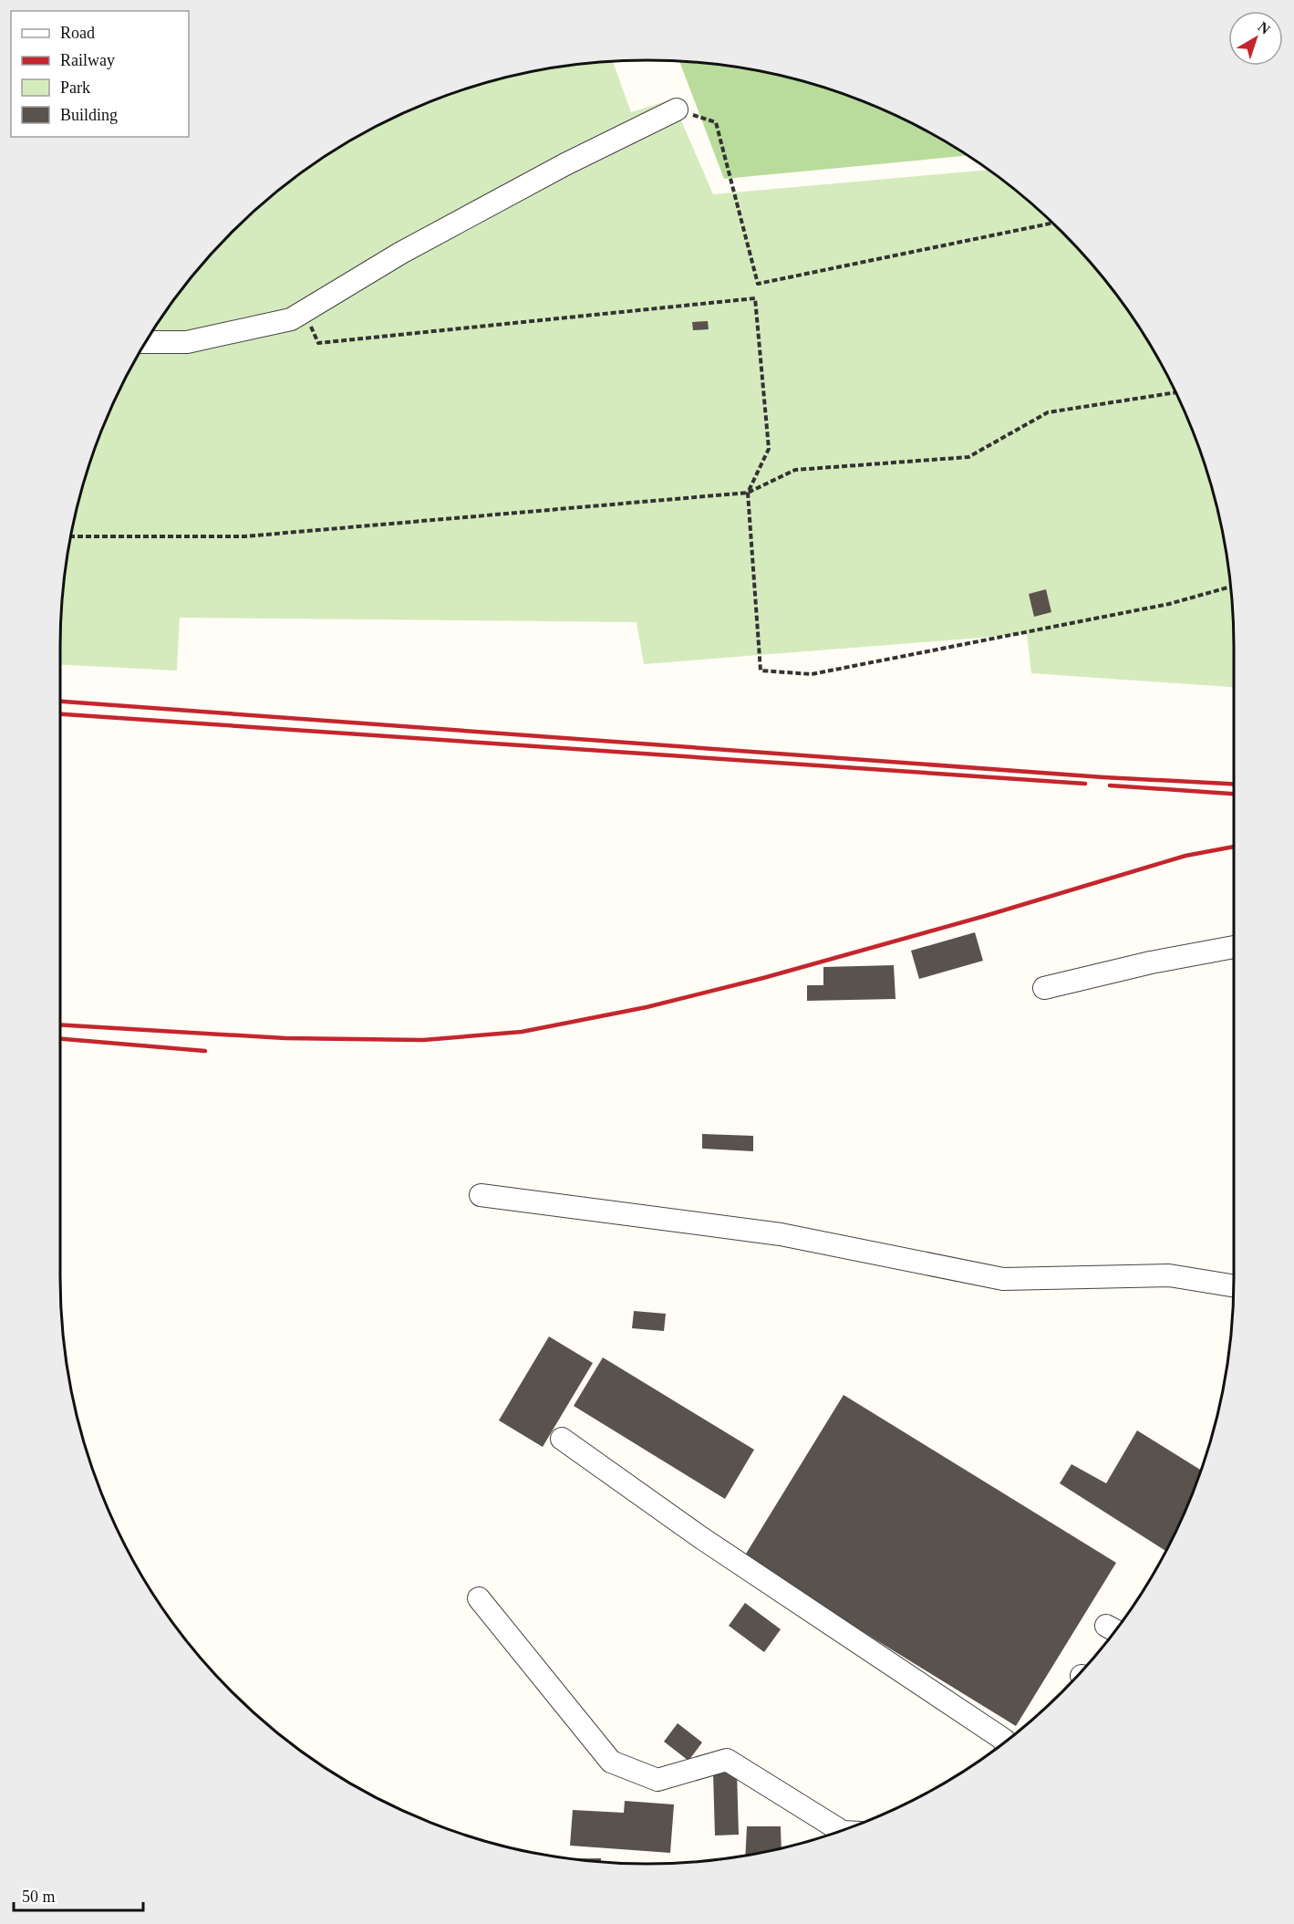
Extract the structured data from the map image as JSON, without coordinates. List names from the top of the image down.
{
  "legend": [
    "Road",
    "Railway",
    "Park",
    "Building"
  ],
  "scale_bar": "50 m",
  "north": "top right"
}
